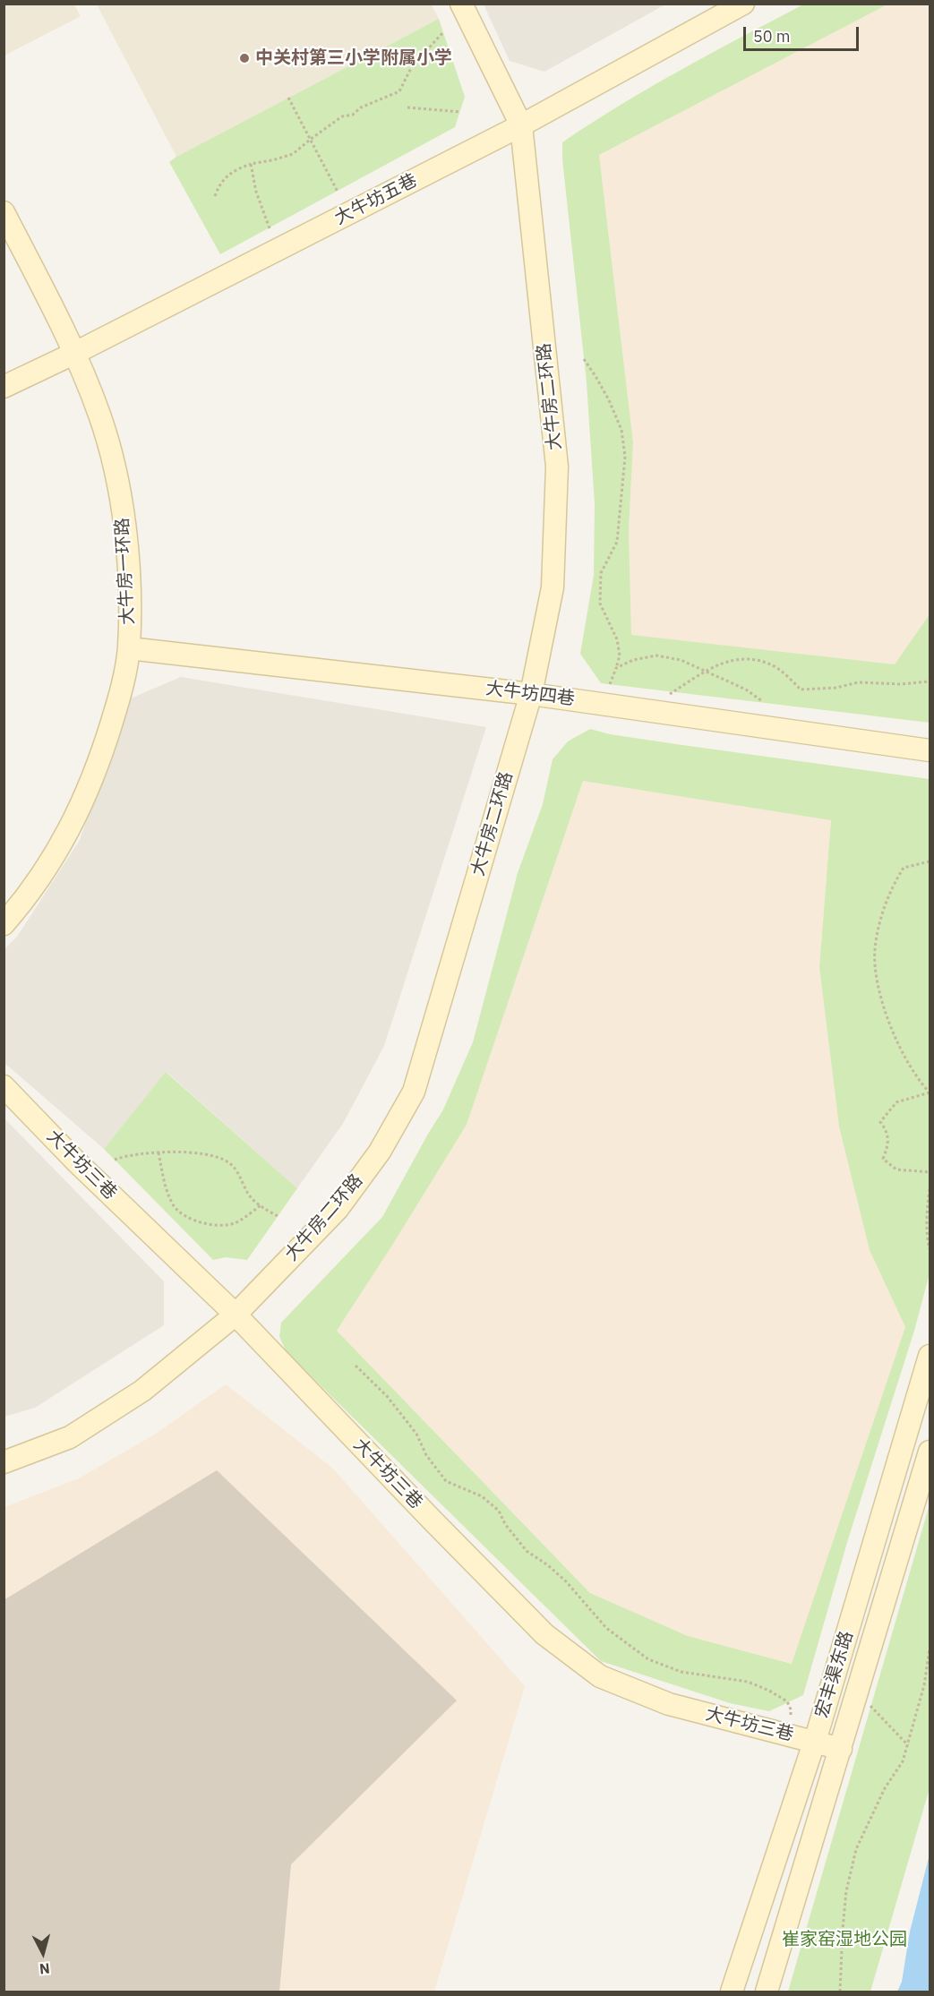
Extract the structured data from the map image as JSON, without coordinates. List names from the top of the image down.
{
  "streets": {
    "street": [
      "大牛坊五巷",
      "大牛房二环路",
      "大牛房一环路",
      "大牛坊四巷",
      "大牛坊三巷",
      "宏丰渠东路"
    ]
  },
  "crossings": [
    ["大牛坊五巷", "大牛房二环路"],
    ["大牛坊五巷", "大牛房一环路"],
    ["大牛房二环路", "大牛坊四巷"],
    ["大牛房二环路", "大牛坊三巷"],
    ["大牛房一环路", "大牛坊四巷"],
    ["大牛坊三巷", "宏丰渠东路"]
  ],
  "parks": ["崔家窑湿地公园"],
  "places": ["中关村第三小学附属小学"],
  "scale_bar": "50 m",
  "north": "bottom"
}
